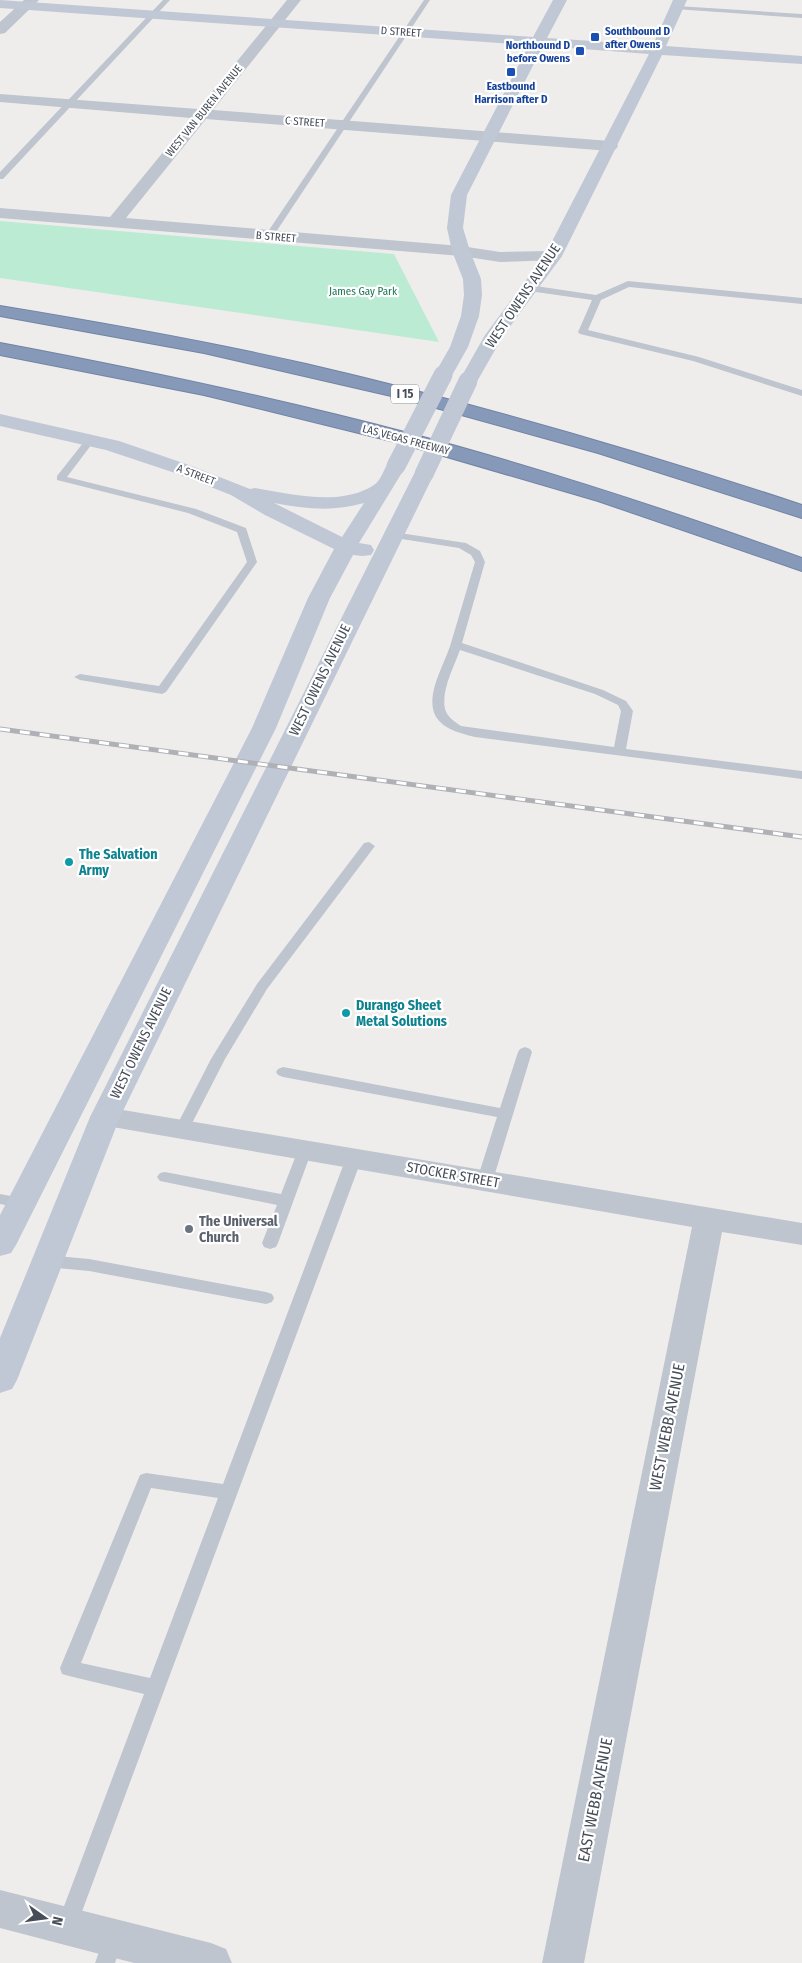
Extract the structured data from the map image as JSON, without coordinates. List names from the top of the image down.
{
  "streets": {
    "highway": ["I 15", "LAS VEGAS FREEWAY"],
    "main road": ["D STREET", "WEST OWENS AVENUE", "A STREET"],
    "street": [
      "WEST VAN BUREN AVENUE",
      "C STREET",
      "B STREET",
      "STOCKER STREET",
      "WEST WEBB AVENUE",
      "EAST WEBB AVENUE"
    ]
  },
  "crossings": [
    ["D STREET", "WEST VAN BUREN AVENUE"],
    ["D STREET", "WEST OWENS AVENUE"],
    ["WEST VAN BUREN AVENUE", "C STREET"],
    ["WEST VAN BUREN AVENUE", "B STREET"],
    ["C STREET", "WEST OWENS AVENUE"],
    ["B STREET", "WEST OWENS AVENUE"],
    ["WEST OWENS AVENUE", "A STREET"],
    ["WEST OWENS AVENUE", "STOCKER STREET"],
    ["STOCKER STREET", "WEST WEBB AVENUE"],
    ["WEST WEBB AVENUE", "EAST WEBB AVENUE"]
  ],
  "parks": ["James Gay Park"],
  "places": {
    "transit": ["Southbound D after Owens", "Northbound D before Owens", "Eastbound Harrison after D"],
    "other": ["The Salvation Army", "Durango Sheet Metal Solutions", "The Universal Church"]
  },
  "north": "right"
}
